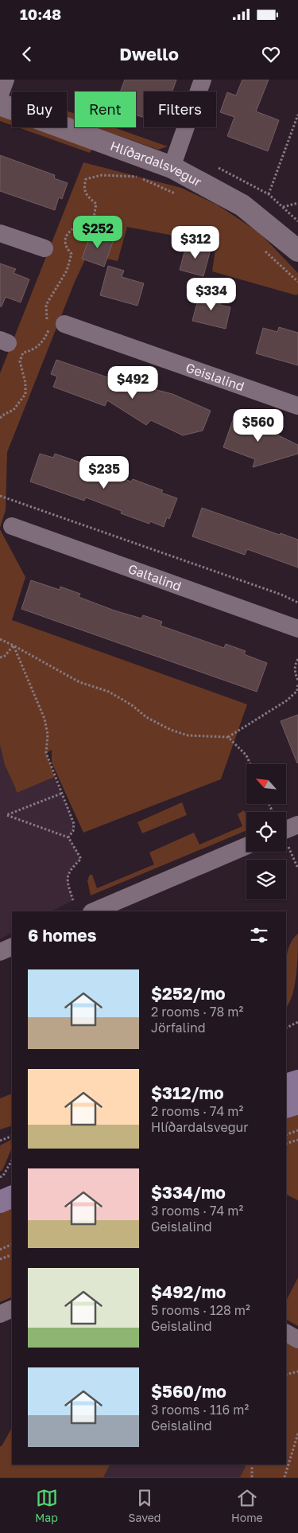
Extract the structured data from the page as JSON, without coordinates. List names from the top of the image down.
{
  "streets": {
    "street": ["Hlíðardalsvegur", "Geislalind", "Galtalind"]
  },
  "north": "top left",
  "page": {
    "status": "10:48",
    "header": "Dwello",
    "chip": ["Buy", "Rent", "Filters"],
    "price": [
      "$252",
      "$312",
      "$334",
      "$492",
      "$560",
      "$235"
    ],
    "heading": "6 homes",
    "list": [
      {
        "name": "$252/mo",
        "note": "2 rooms · 78 m² · Jörfalind"
      },
      {
        "name": "$312/mo",
        "note": "2 rooms · 74 m² · Hlíðardalsvegur"
      },
      {
        "name": "$334/mo",
        "note": "3 rooms · 74 m² · Geislalind"
      },
      {
        "name": "$492/mo",
        "note": "5 rooms · 128 m² · Geislalind"
      },
      {
        "name": "$560/mo",
        "note": "3 rooms · 116 m² · Geislalind"
      }
    ],
    "tabs": ["Map", "Saved", "Home"]
  }
}
